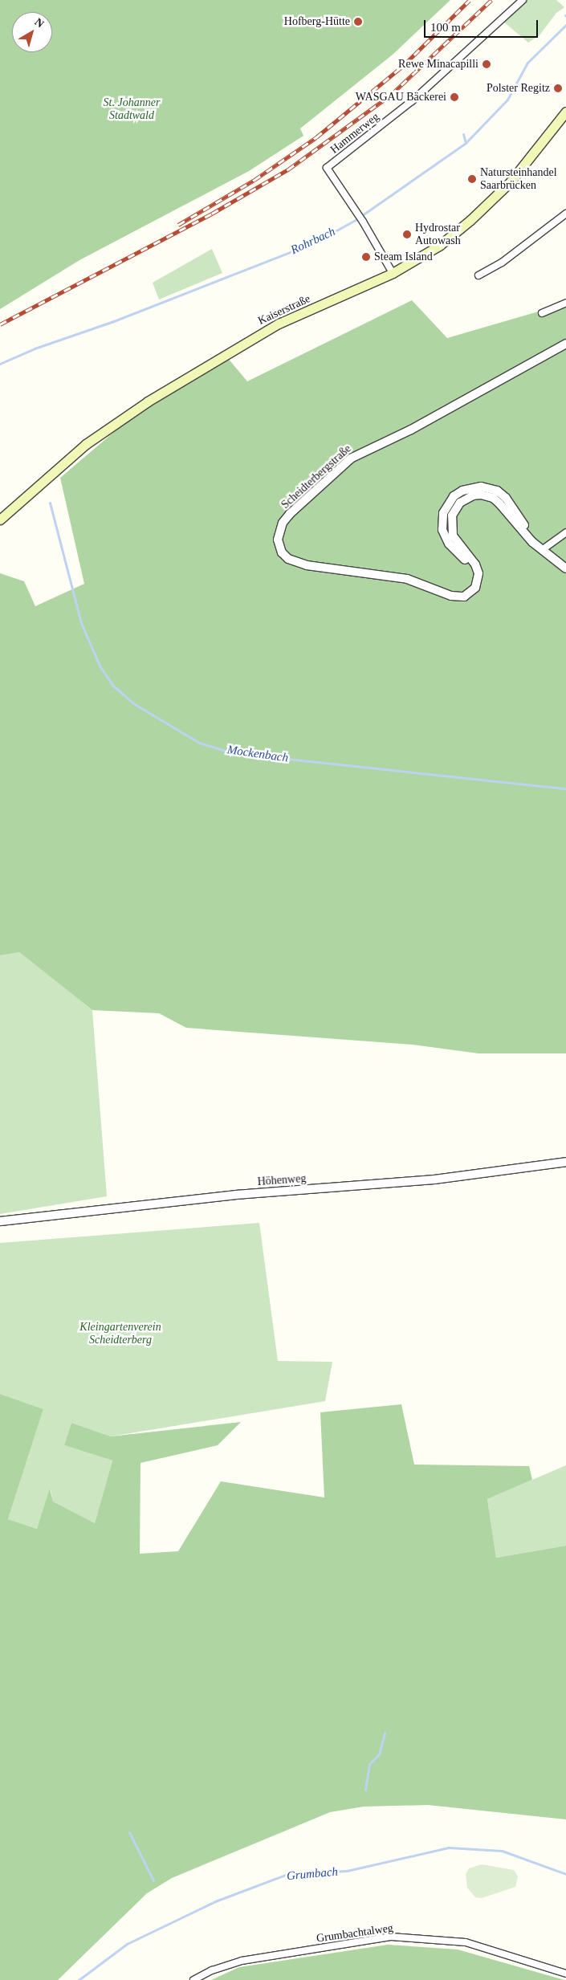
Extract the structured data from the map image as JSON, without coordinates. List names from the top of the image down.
{
  "streets": {
    "main road": ["Kaiserstraße"],
    "street": [
      "Hammerweg",
      "Scheidterbergstraße",
      "Höhenweg",
      "Grumbachtalweg"
    ]
  },
  "crossings": [
    ["Hammerweg", "Kaiserstraße"]
  ],
  "water": ["Rohrbach", "Mockenbach", "Grumbach"],
  "parks": ["St. Johanner Stadtwald", "Kleingartenverein Scheidterberg"],
  "places": [
    "Hofberg-Hütte",
    "Rewe Minacapilli",
    "Polster Regitz",
    "WASGAU Bäckerei",
    "Natursteinhandel Saarbrücken",
    "Hydrostar Autowash",
    "Steam Island"
  ],
  "scale_bar": "100 m",
  "north": "top right"
}
